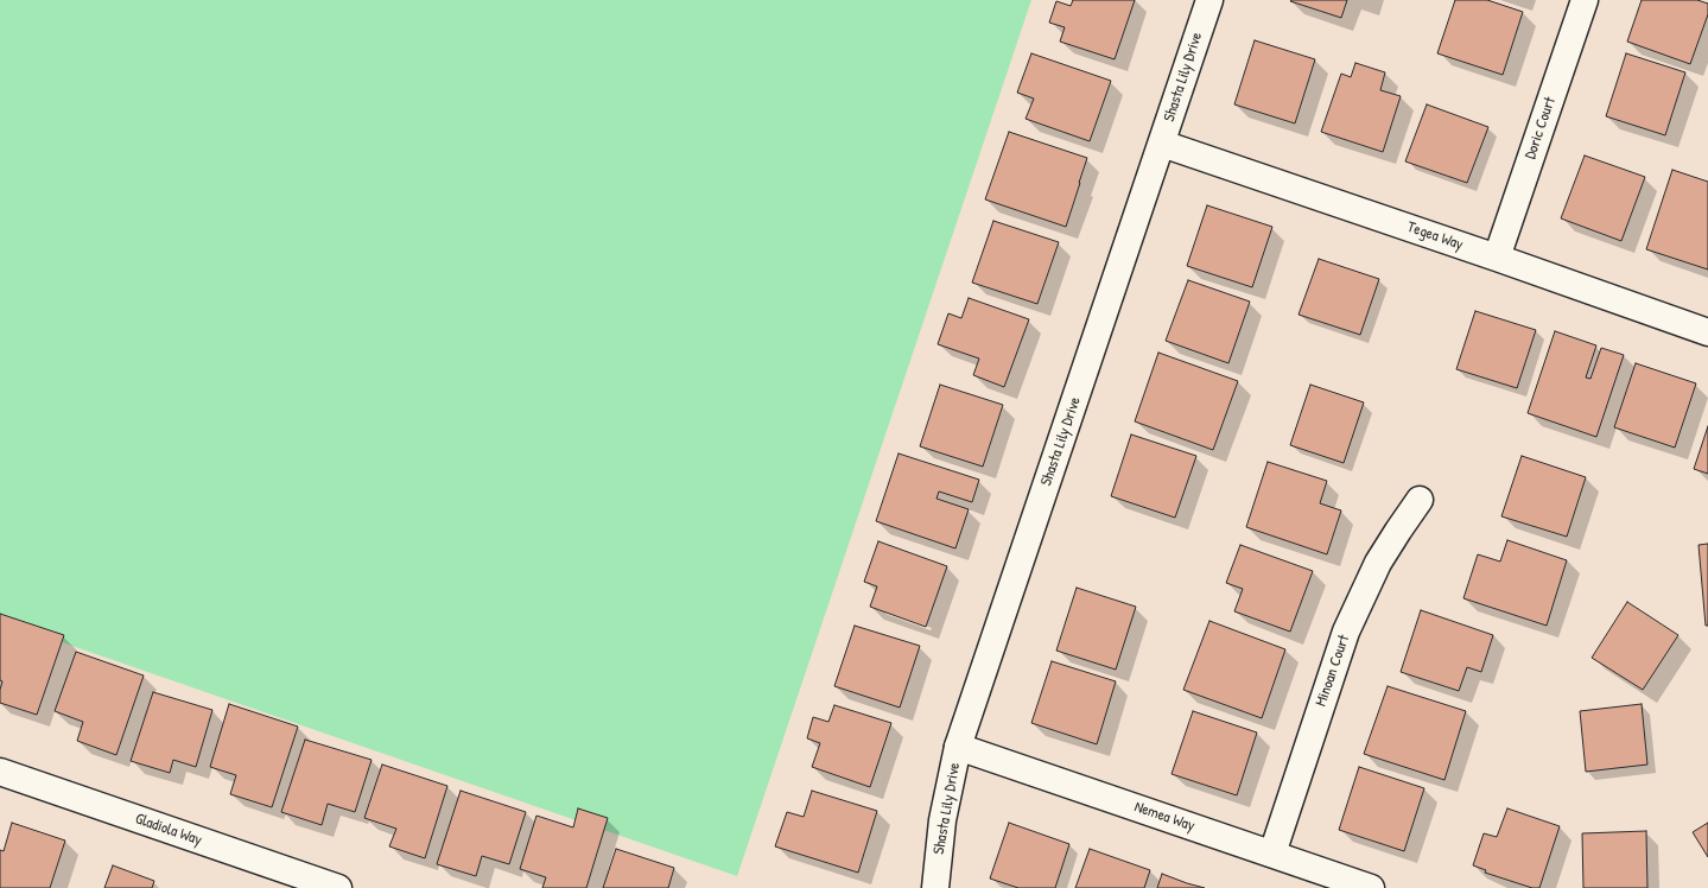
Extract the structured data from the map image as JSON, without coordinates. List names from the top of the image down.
{
  "streets": {
    "street": [
      "Shasta Lily Drive",
      "Doric Court",
      "Tegea Way",
      "Minoan Court",
      "Nemea Way",
      "Gladiola Way"
    ]
  },
  "crossings": [
    ["Shasta Lily Drive", "Tegea Way"],
    ["Shasta Lily Drive", "Nemea Way"],
    ["Doric Court", "Tegea Way"],
    ["Minoan Court", "Nemea Way"]
  ]
}
